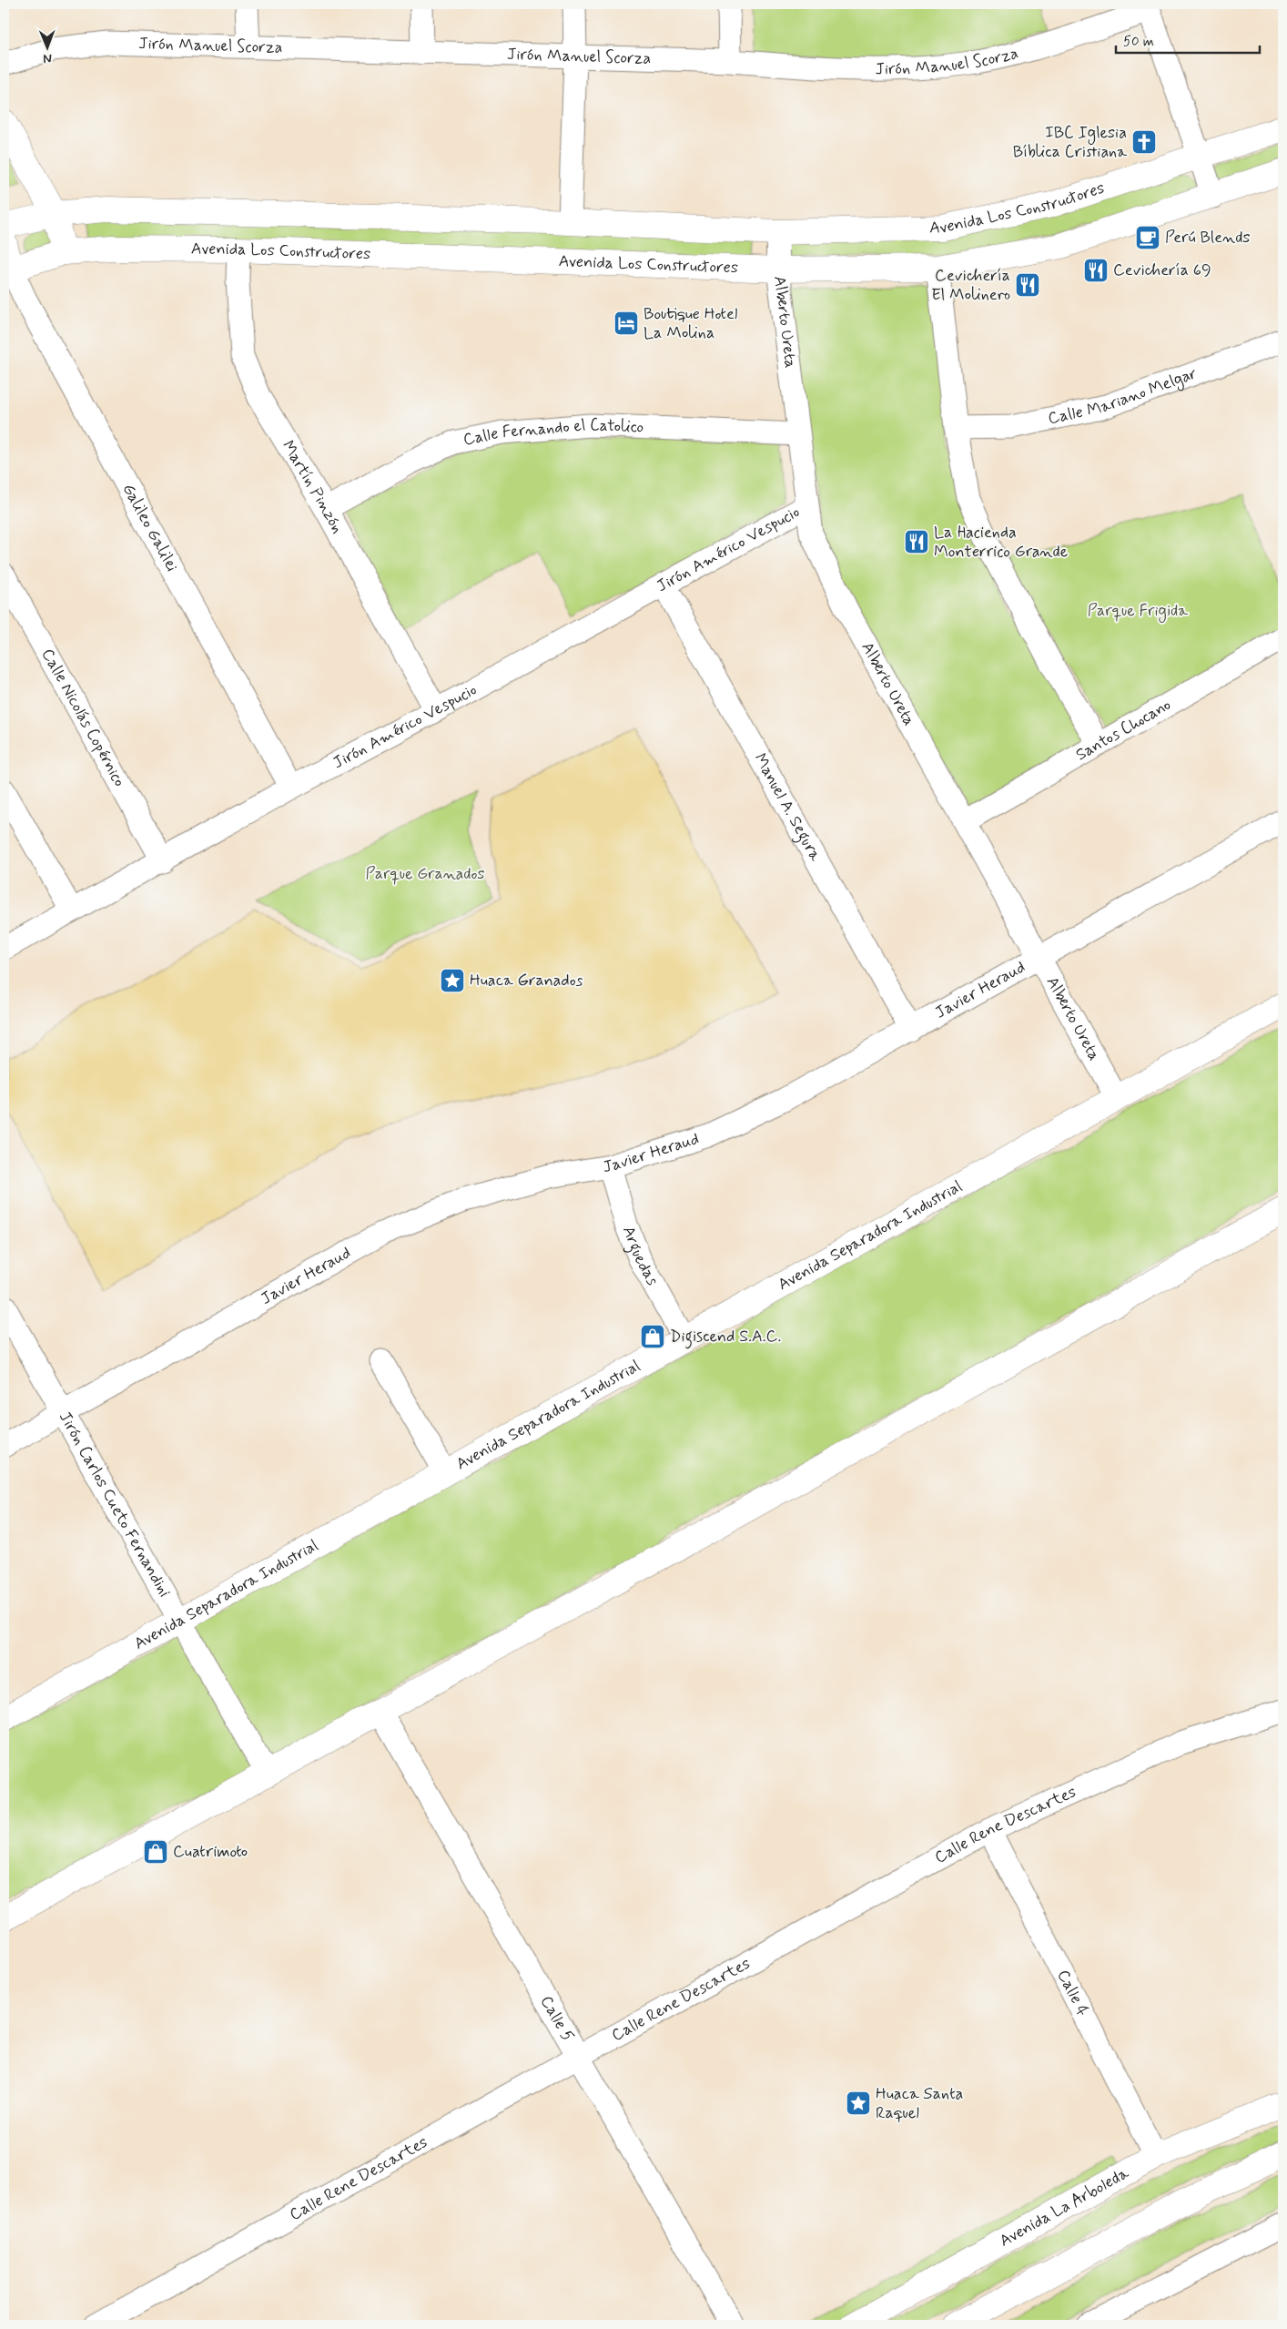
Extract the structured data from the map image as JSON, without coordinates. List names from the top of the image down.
{
  "streets": {
    "street": [
      "Jirón Manuel Scorza",
      "Avenida Los Constructores",
      "Alberto Ureta",
      "Calle Mariano Melgar",
      "Calle Fernando el Catolico",
      "Martín Pinzón",
      "Galileo Galilei",
      "Jirón Américo Vespucio",
      "Calle Nicolás Copérnico",
      "Santos Chocano",
      "Manuel A. Segura",
      "Javier Heraud",
      "Avenida Separadora Industrial",
      "Arguedas",
      "Jirón Carlos Cueto Fernandini",
      "Calle Rene Descartes",
      "Calle 4",
      "Calle 5",
      "Avenida La Arboleda"
    ]
  },
  "crossings": [
    ["Avenida Los Constructores", "Alberto Ureta"],
    ["Avenida Los Constructores", "Martín Pinzón"],
    ["Avenida Los Constructores", "Galileo Galilei"],
    ["Alberto Ureta", "Calle Fernando el Catolico"],
    ["Alberto Ureta", "Jirón Américo Vespucio"],
    ["Alberto Ureta", "Santos Chocano"],
    ["Alberto Ureta", "Javier Heraud"],
    ["Alberto Ureta", "Avenida Separadora Industrial"],
    ["Calle Fernando el Catolico", "Martín Pinzón"],
    ["Martín Pinzón", "Jirón Américo Vespucio"],
    ["Galileo Galilei", "Jirón Américo Vespucio"],
    ["Jirón Américo Vespucio", "Calle Nicolás Copérnico"],
    ["Jirón Américo Vespucio", "Manuel A. Segura"],
    ["Manuel A. Segura", "Javier Heraud"],
    ["Javier Heraud", "Arguedas"],
    ["Javier Heraud", "Jirón Carlos Cueto Fernandini"],
    ["Avenida Separadora Industrial", "Arguedas"],
    ["Avenida Separadora Industrial", "Jirón Carlos Cueto Fernandini"],
    ["Calle Rene Descartes", "Calle 4"],
    ["Calle Rene Descartes", "Calle 5"],
    ["Calle 4", "Avenida La Arboleda"]
  ],
  "parks": ["Parque Frigida", "Parque Granados"],
  "places": {
    "church": ["IBC Iglesia Bíblica Cristiana"],
    "cafe": ["Perú Blends"],
    "restaurant": ["Cevichería 69", "Cevichería El Molinero", "La Hacienda Monterrico Grande"],
    "hotel": ["Boutique Hotel La Molina"],
    "place": ["Huaca Granados", "Huaca Santa Raquel"],
    "shop": ["Digiscend S.A.C.", "Cuatrimoto"]
  },
  "scale_bar": "50 m",
  "north": "bottom"
}
